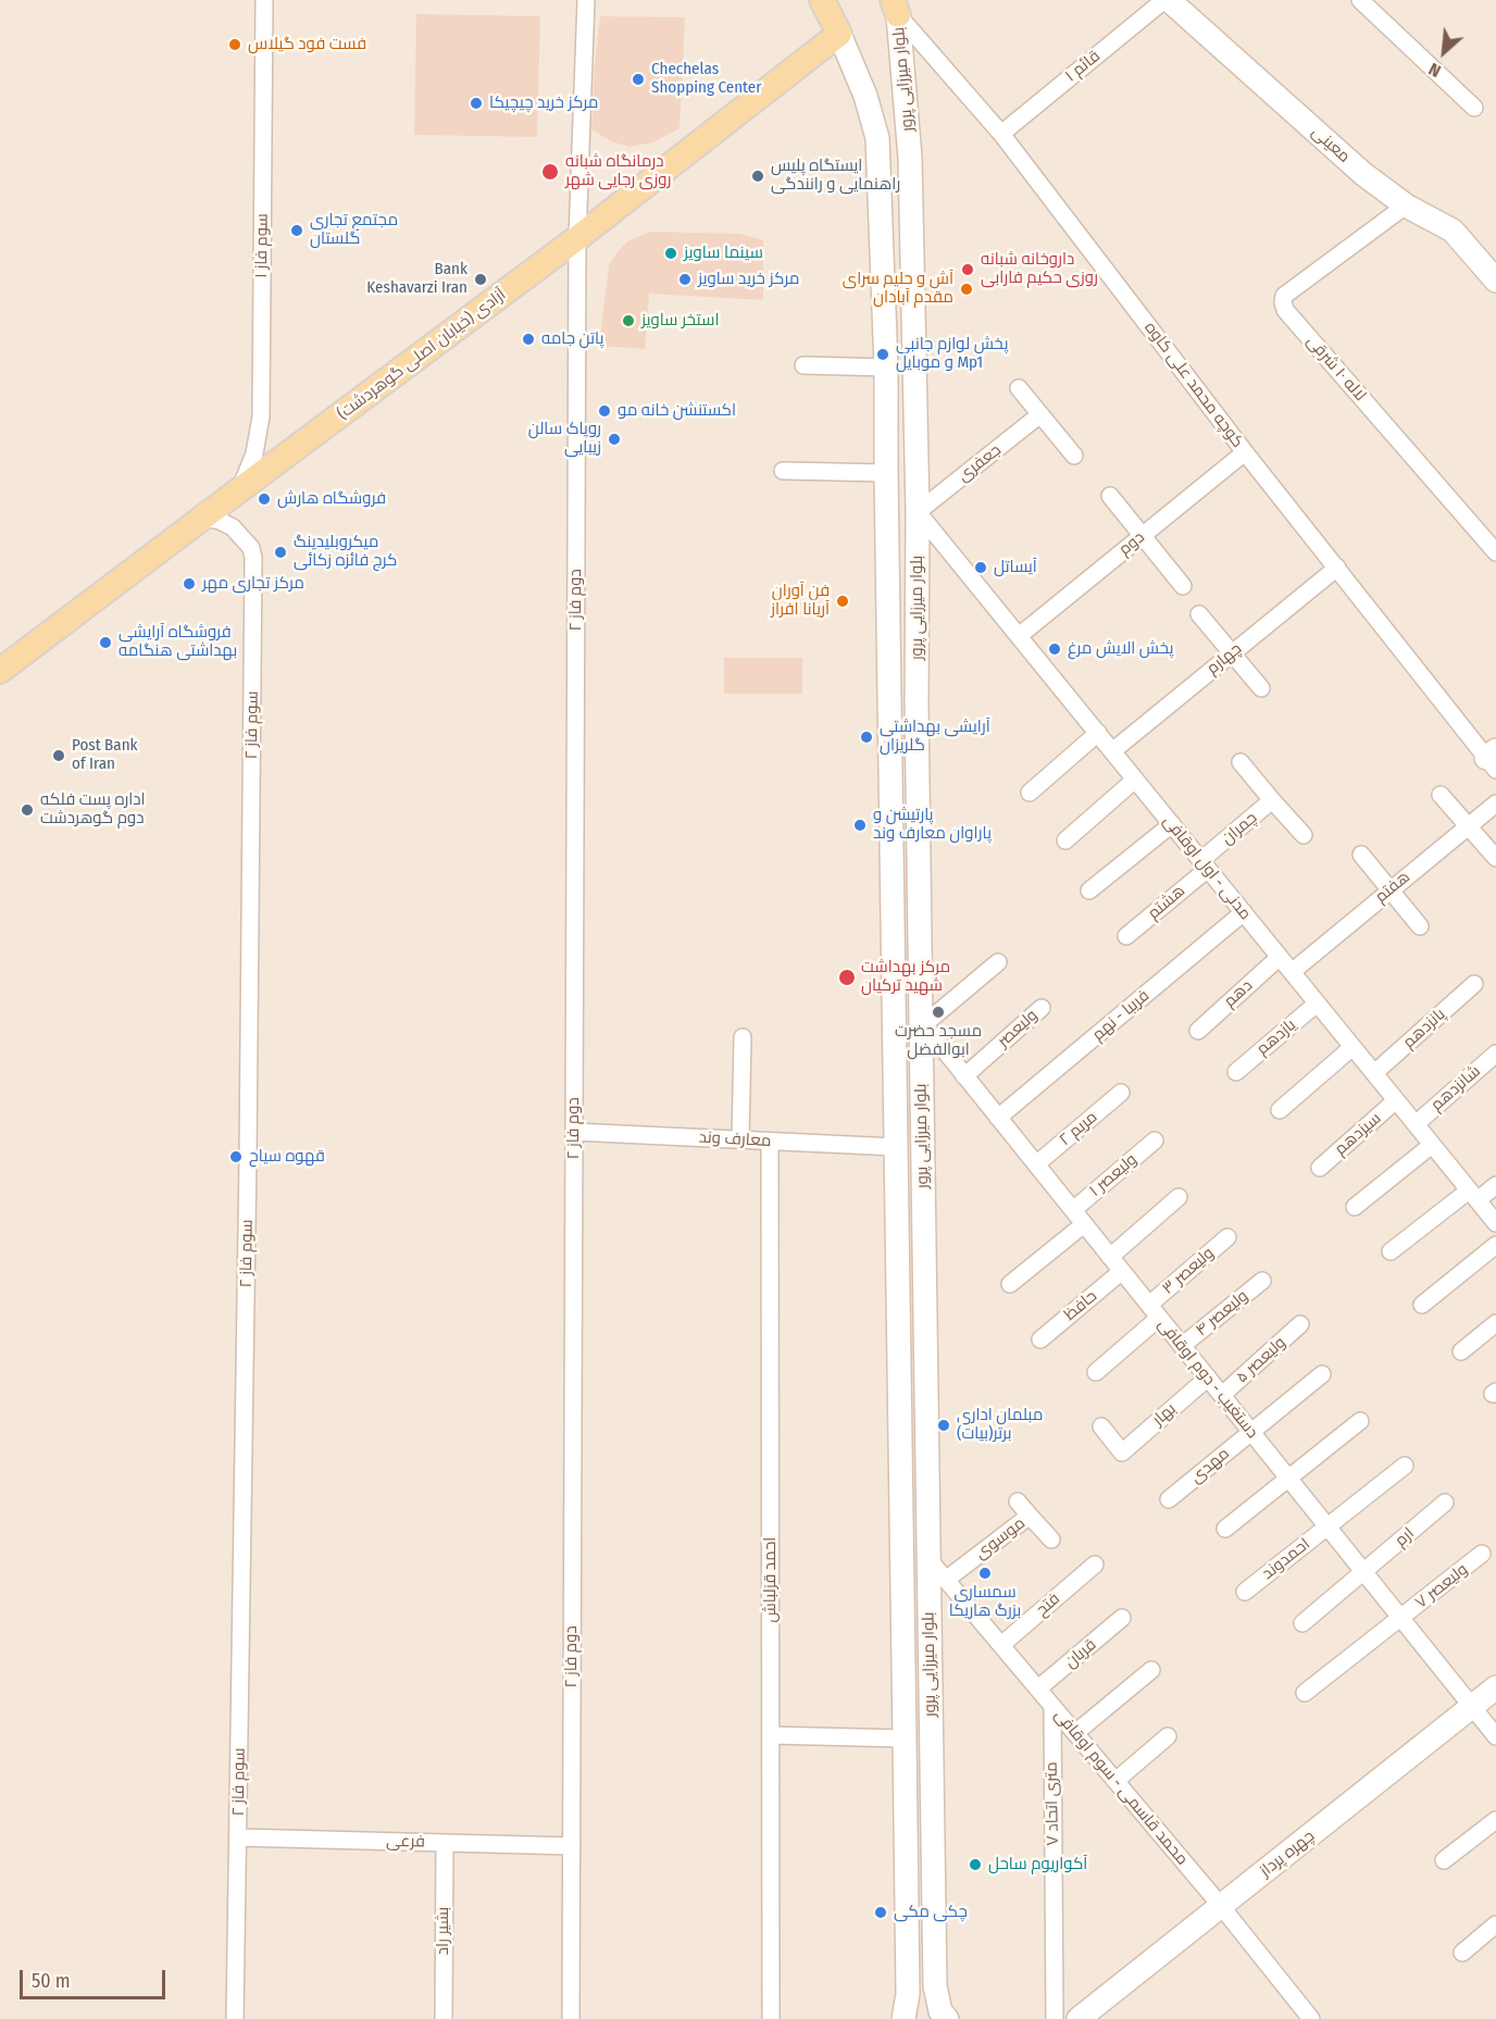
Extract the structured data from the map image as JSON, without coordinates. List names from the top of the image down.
{
  "streets": {
    "main road": [
      "بلوار میرزایی پرور",
      "معینی",
      "آزادی (خیابان اصلی گوهردشت)",
      "چهره پرداز"
    ],
    "street": [
      "قائم ۱",
      "سوم فاز ۱",
      "لاله ۱۰ شرقی",
      "کوچه محمد علی کاوه",
      "جعفری",
      "دوم",
      "دوم فاز ۲",
      "چهارم",
      "سوم فاز ۲",
      "چمران",
      "مدنی - اول اوقافی",
      "هفتم",
      "هشتم",
      "دهم",
      "فریبا - نهم",
      "ولیعصر",
      "پانزدهم",
      "یازدهم",
      "شانزدهم",
      "مریم ۲",
      "سیزدهم",
      "معارف وند",
      "ولیعصر ۱",
      "ولیعصر ۳",
      "حافظ",
      "ولیعصر ۴",
      "ولیعصر ۵",
      "دستغیب - دوم اوقافی",
      "بهار",
      "مهدی",
      "ارم",
      "موسوی",
      "احمدوند",
      "احمد قزلباش",
      "ولیعصر ۷",
      "فتح",
      "قربان",
      "محمد قاسمی - سوم اوقافی",
      "۷ متری اتحاد",
      "فرعی",
      "بشیر راد"
    ]
  },
  "crossings": [
    ["قائم ۱", "معینی"],
    ["قائم ۱", "کوچه محمد علی کاوه"],
    ["بلوار میرزایی پرور", "آزادی (خیابان اصلی گوهردشت)"],
    ["بلوار میرزایی پرور", "کوچه محمد علی کاوه"],
    ["بلوار میرزایی پرور", "جعفری"],
    ["بلوار میرزایی پرور", "مدنی - اول اوقافی"],
    ["بلوار میرزایی پرور", "معارف وند"],
    ["بلوار میرزایی پرور", "دستغیب - دوم اوقافی"],
    ["بلوار میرزایی پرور", "محمد قاسمی - سوم اوقافی"],
    ["معینی", "لاله ۱۰ شرقی"],
    ["سوم فاز ۱", "آزادی (خیابان اصلی گوهردشت)"],
    ["آزادی (خیابان اصلی گوهردشت)", "دوم فاز ۲"],
    ["آزادی (خیابان اصلی گوهردشت)", "سوم فاز ۲"],
    ["کوچه محمد علی کاوه", "دوم"],
    ["کوچه محمد علی کاوه", "چهارم"],
    ["جعفری", "مدنی - اول اوقافی"],
    ["دوم", "مدنی - اول اوقافی"],
    ["دوم فاز ۲", "معارف وند"],
    ["دوم فاز ۲", "فرعی"],
    ["چهارم", "مدنی - اول اوقافی"],
    ["سوم فاز ۲", "فرعی"],
    ["چمران", "مدنی - اول اوقافی"],
    ["چمران", "هشتم"],
    ["مدنی - اول اوقافی", "هفتم"],
    ["مدنی - اول اوقافی", "هشتم"],
    ["مدنی - اول اوقافی", "دهم"],
    ["مدنی - اول اوقافی", "فریبا - نهم"],
    ["مدنی - اول اوقافی", "پانزدهم"],
    ["مدنی - اول اوقافی", "یازدهم"],
    ["مدنی - اول اوقافی", "شانزدهم"],
    ["مدنی - اول اوقافی", "سیزدهم"],
    ["فریبا - نهم", "دستغیب - دوم اوقافی"],
    ["ولیعصر", "دستغیب - دوم اوقافی"],
    ["مریم ۲", "دستغیب - دوم اوقافی"],
    ["معارف وند", "احمد قزلباش"],
    ["ولیعصر ۱", "دستغیب - دوم اوقافی"],
    ["ولیعصر ۳", "دستغیب - دوم اوقافی"],
    ["حافظ", "دستغیب - دوم اوقافی"],
    ["ولیعصر ۴", "دستغیب - دوم اوقافی"],
    ["ولیعصر ۵", "دستغیب - دوم اوقافی"],
    ["دستغیب - دوم اوقافی", "بهار"],
    ["دستغیب - دوم اوقافی", "مهدی"],
    ["دستغیب - دوم اوقافی", "ارم"],
    ["دستغیب - دوم اوقافی", "احمدوند"],
    ["دستغیب - دوم اوقافی", "ولیعصر ۷"],
    ["دستغیب - دوم اوقافی", "چهره پرداز"],
    ["موسوی", "محمد قاسمی - سوم اوقافی"],
    ["فتح", "محمد قاسمی - سوم اوقافی"],
    ["قربان", "محمد قاسمی - سوم اوقافی"],
    ["محمد قاسمی - سوم اوقافی", "۷ متری اتحاد"],
    ["محمد قاسمی - سوم اوقافی", "چهره پرداز"],
    ["فرعی", "بشیر راد"]
  ],
  "places": [
    "فست فود گیلاس",
    "Chechelas Shopping Center",
    "مرکز خرید چیچیکا",
    "درمانگاه شبانه روزی رجایی شهر",
    "ایستگاه پلیس راهنمایی و رانندگی",
    "مجتمع تجاری گلستان",
    "سینما ساویز",
    "داروخانه شبانه روزی حکیم فارابی",
    "Bank Keshavarzi Iran",
    "مرکز خرید ساویز",
    "آش و حلیم سرای مقدم آبادان",
    "استخر ساویز",
    "پاتن جامه",
    "پخش لوازم جانبی و موبایل Mp1",
    "اکستنشن خانه مو",
    "روپاک سالن زیبایی",
    "فروشگاه هارش",
    "میکروبلیدینگ کرج فائزه زکائی",
    "آیساتل",
    "مرکز تجاری مهر",
    "فن آوران آریانا افراز",
    "فروشگاه آرایشی بهداشتی هنگامه",
    "پخش الایش مرغ",
    "آرایشی بهداشتی گلریزان",
    "Post Bank of Iran",
    "اداره پست فلکه دوم گوهردشت",
    "پارتیشن و پاراوان معارف وند",
    "مرکز بهداشت شهید ترکیان",
    "مسجد حضرت ابوالفضل",
    "قهوه سیاح",
    "مبلمان اداری برتر(بیات)",
    "سمساری بزرگ هاریکا",
    "آکواریوم ساحل",
    "چکی مکی"
  ],
  "scale_bar": "50 m",
  "north": "bottom left"
}
